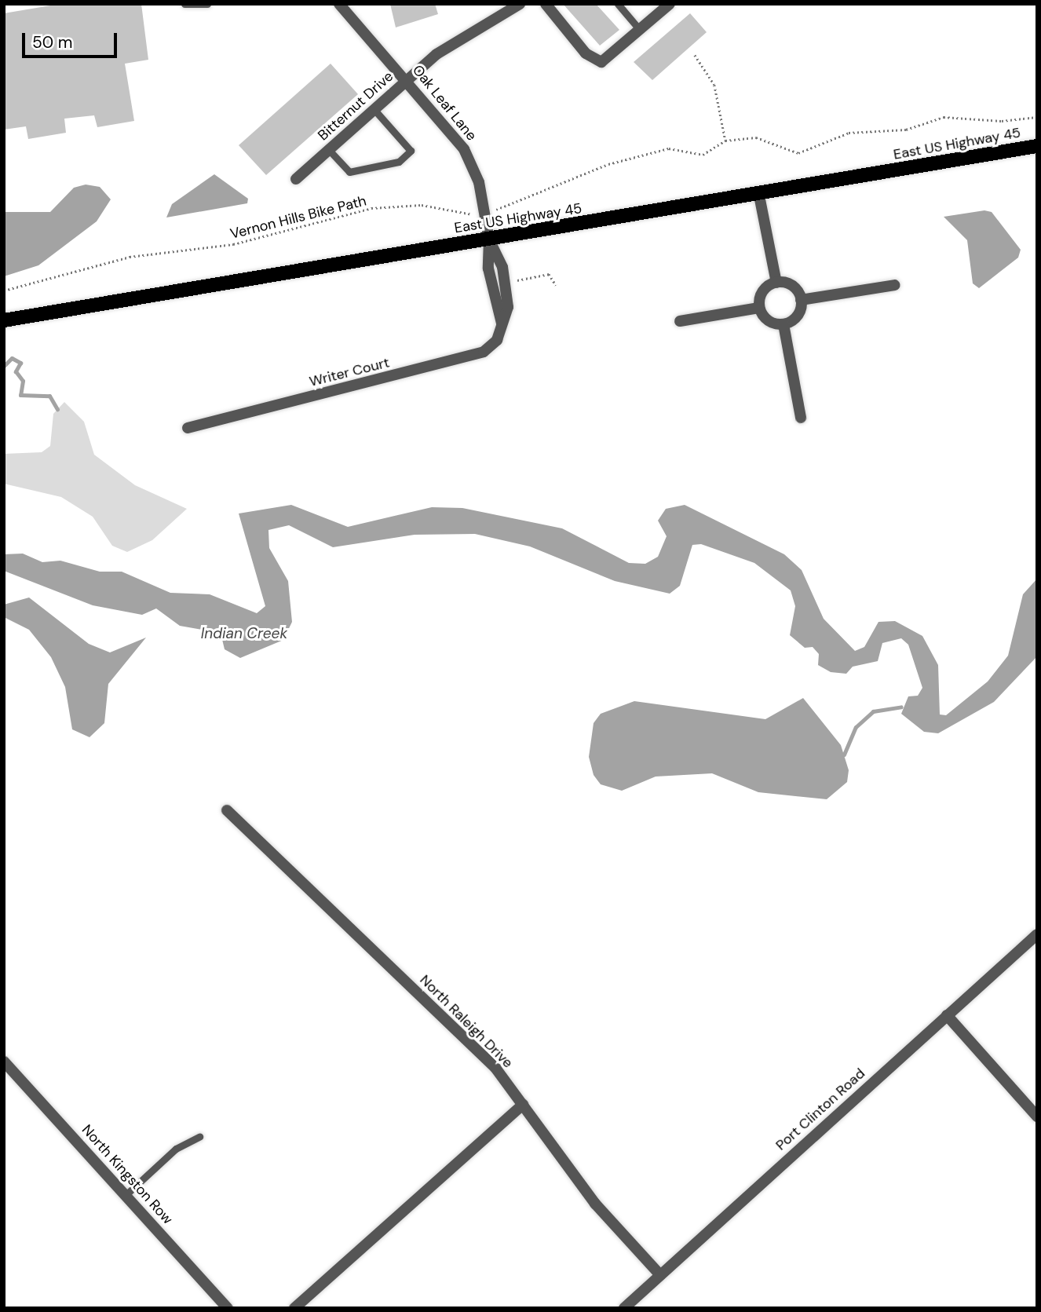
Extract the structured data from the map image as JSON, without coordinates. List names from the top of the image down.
{
  "streets": {
    "main road": ["East US Highway 45"],
    "street": [
      "Oak Leaf Lane",
      "Bitternut Drive",
      "Writer Court",
      "North Raleigh Drive",
      "Port Clinton Road",
      "North Kingston Row"
    ],
    "path": ["Vernon Hills Bike Path"]
  },
  "crossings": [
    ["Oak Leaf Lane", "Bitternut Drive"],
    ["Oak Leaf Lane", "East US Highway 45"],
    ["Oak Leaf Lane", "Vernon Hills Bike Path"],
    ["Oak Leaf Lane", "Writer Court"],
    ["East US Highway 45", "Writer Court"],
    ["North Raleigh Drive", "Port Clinton Road"]
  ],
  "water": ["Indian Creek"],
  "scale_bar": "50 m"
}
